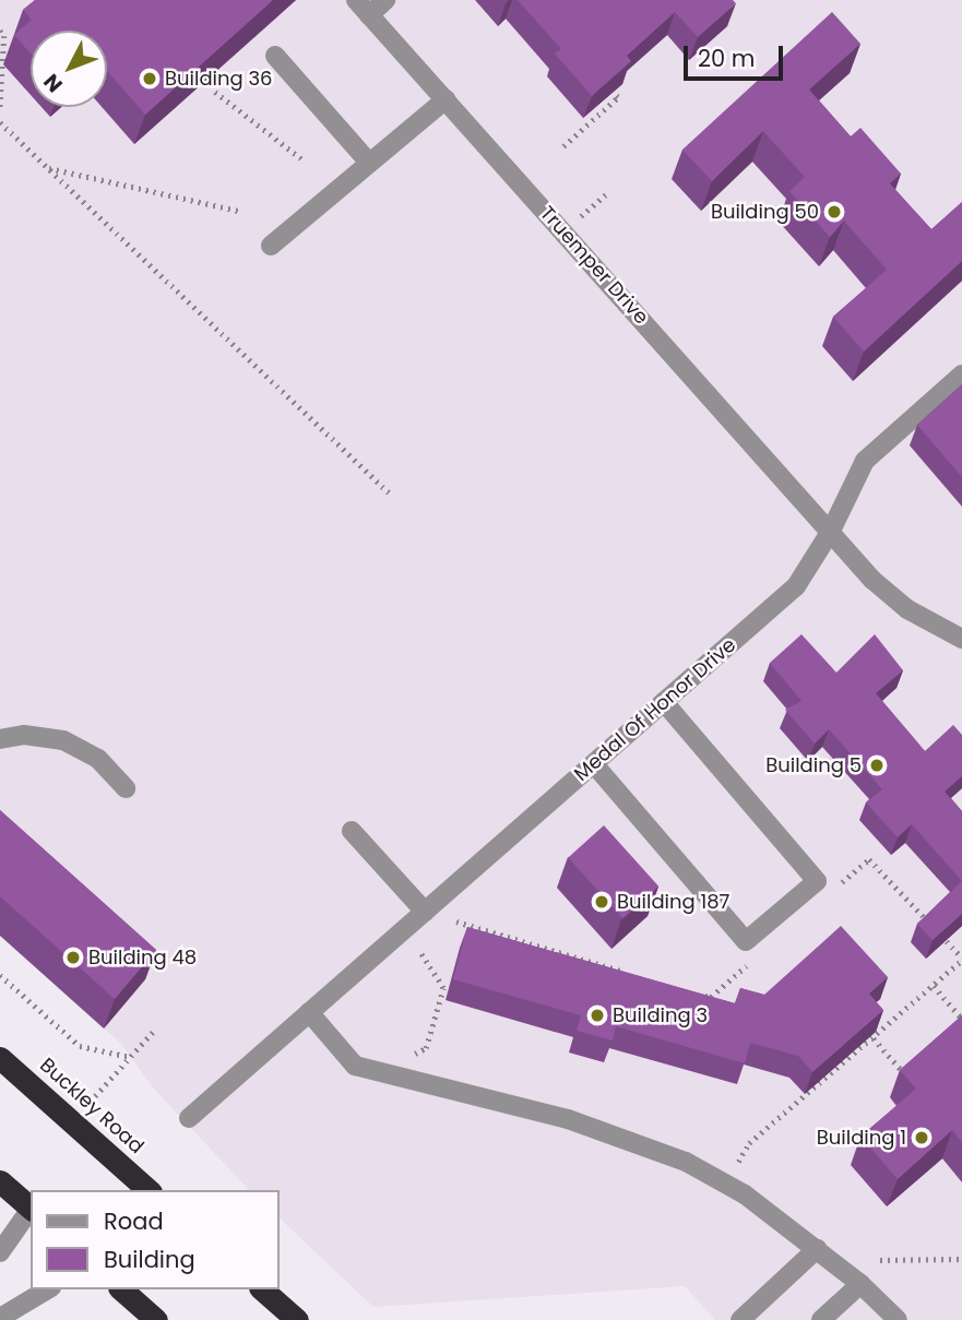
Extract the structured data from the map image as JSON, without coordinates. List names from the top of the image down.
{
  "streets": {
    "highway": ["Buckley Road"],
    "street": ["Truemper Drive", "Medal Of Honor Drive"]
  },
  "crossings": [
    ["Truemper Drive", "Medal Of Honor Drive"]
  ],
  "places": [
    "Building 36",
    "Building 50",
    "Building 5",
    "Building 187",
    "Building 48",
    "Building 3",
    "Building 1"
  ],
  "legend": ["Road", "Building"],
  "scale_bar": "20 m",
  "north": "bottom left"
}
